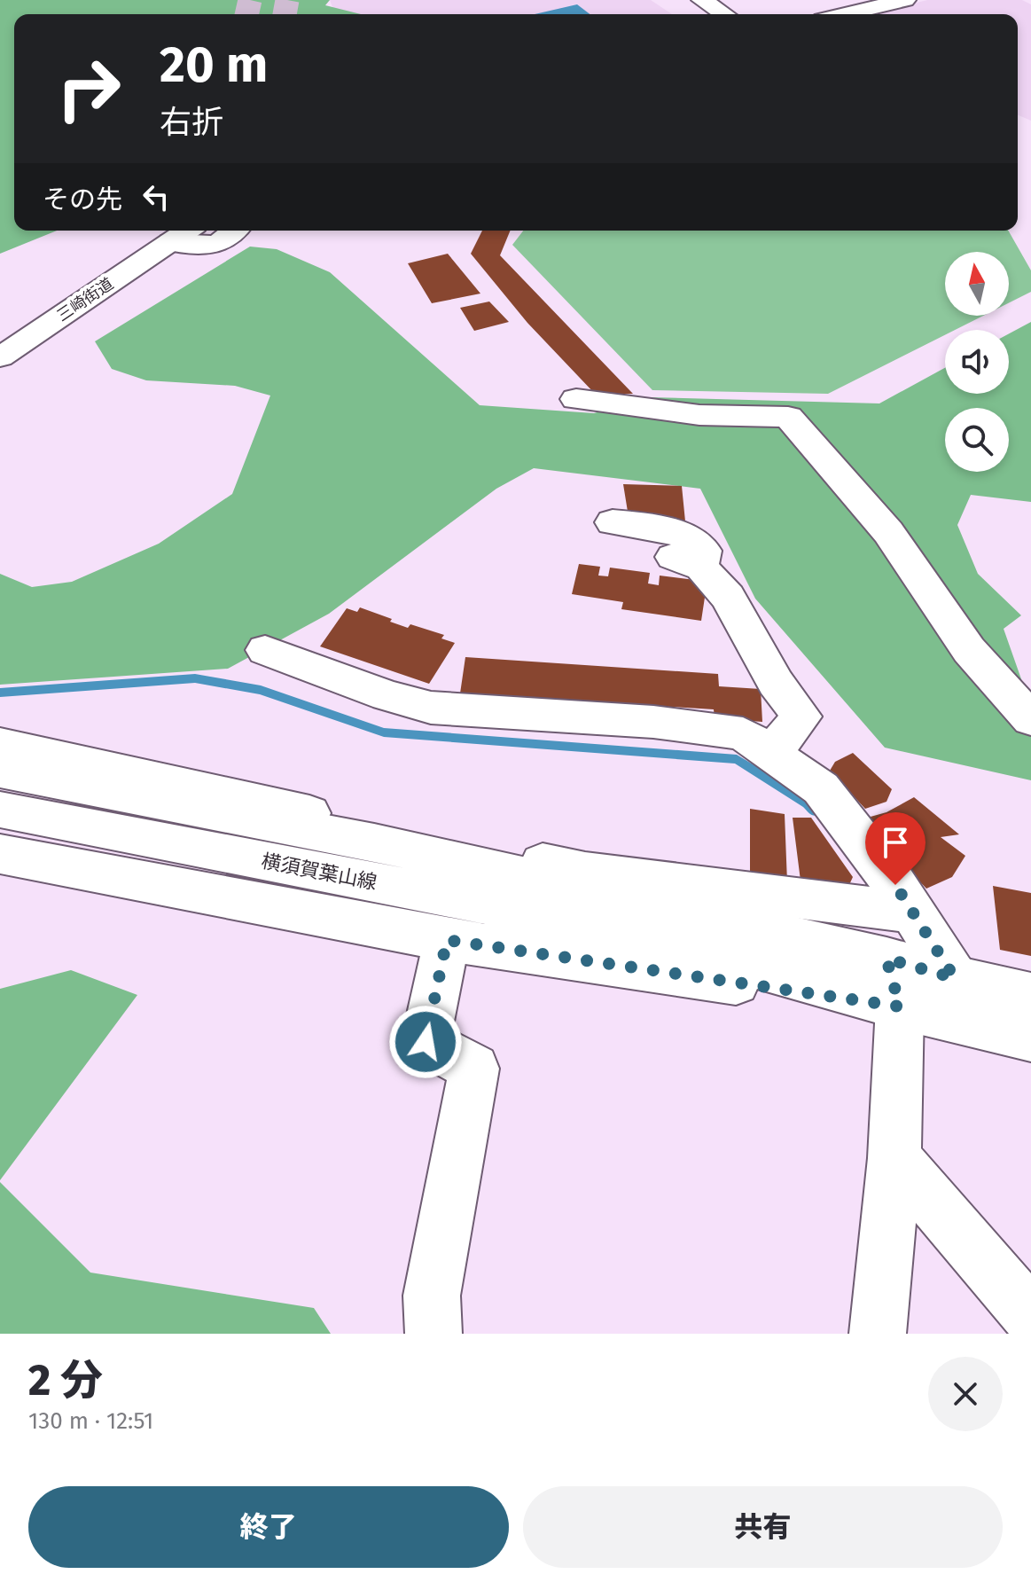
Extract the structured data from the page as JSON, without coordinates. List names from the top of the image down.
{
  "streets": {
    "street": ["三崎街道", "横須賀葉山線"]
  },
  "north": "top",
  "page": {
    "turn": ["20 m", "右折"],
    "then": "その先",
    "heading": ["2 分", "130 m · 12:51"],
    "buttons": ["終了", "共有"]
  }
}
